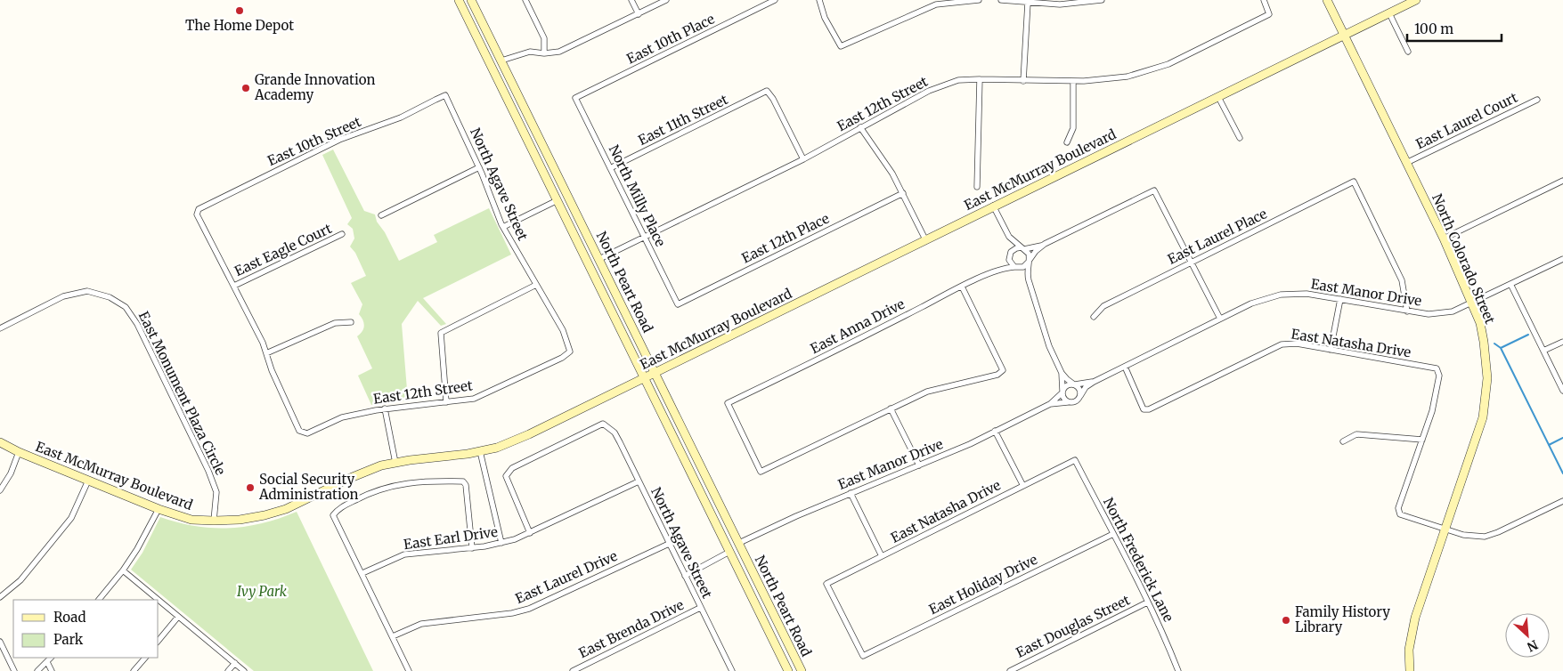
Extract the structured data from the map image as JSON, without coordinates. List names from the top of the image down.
{
  "streets": {
    "street": [
      "East 10th Place",
      "East 12th Street",
      "East 11th Street",
      "East Laurel Court",
      "East 10th Street",
      "East McMurray Boulevard",
      "North Agave Street",
      "North Milly Place",
      "East Laurel Place",
      "East 12th Place",
      "East Eagle Court",
      "North Colorado Street",
      "North Peart Road",
      "East Manor Drive",
      "East Anna Drive",
      "East Natasha Drive",
      "East Monument Plaza Circle",
      "East Earl Drive",
      "North Frederick Lane",
      "East Laurel Drive",
      "East Holiday Drive",
      "East Douglas Street",
      "East Brenda Drive"
    ]
  },
  "crossings": [
    ["East 10th Place", "North Milly Place"],
    ["East 12th Street", "East 11th Street"],
    ["East 12th Street", "North Agave Street"],
    ["East 12th Street", "North Milly Place"],
    ["East 12th Street", "North Peart Road"],
    ["East 11th Street", "North Milly Place"],
    ["East Laurel Court", "North Colorado Street"],
    ["East 10th Street", "North Agave Street"],
    ["East 10th Street", "East Eagle Court"],
    ["East McMurray Boulevard", "North Colorado Street"],
    ["East McMurray Boulevard", "North Peart Road"],
    ["East McMurray Boulevard", "East Monument Plaza Circle"],
    ["North Agave Street", "East Earl Drive"],
    ["North Agave Street", "East Laurel Drive"],
    ["North Agave Street", "East Brenda Drive"],
    ["North Milly Place", "East 12th Place"],
    ["East Laurel Place", "East Manor Drive"],
    ["North Colorado Street", "East Manor Drive"],
    ["North Peart Road", "East Manor Drive"],
    ["East Manor Drive", "East Natasha Drive"],
    ["East Natasha Drive", "North Frederick Lane"],
    ["East Natasha Drive", "East Holiday Drive"],
    ["North Frederick Lane", "East Holiday Drive"],
    ["North Frederick Lane", "East Douglas Street"]
  ],
  "parks": ["Ivy Park"],
  "places": [
    "The Home Depot",
    "Grande Innovation Academy",
    "Social Security Administration",
    "Family History Library"
  ],
  "legend": ["Road", "Park"],
  "scale_bar": "100 m",
  "north": "bottom right"
}
